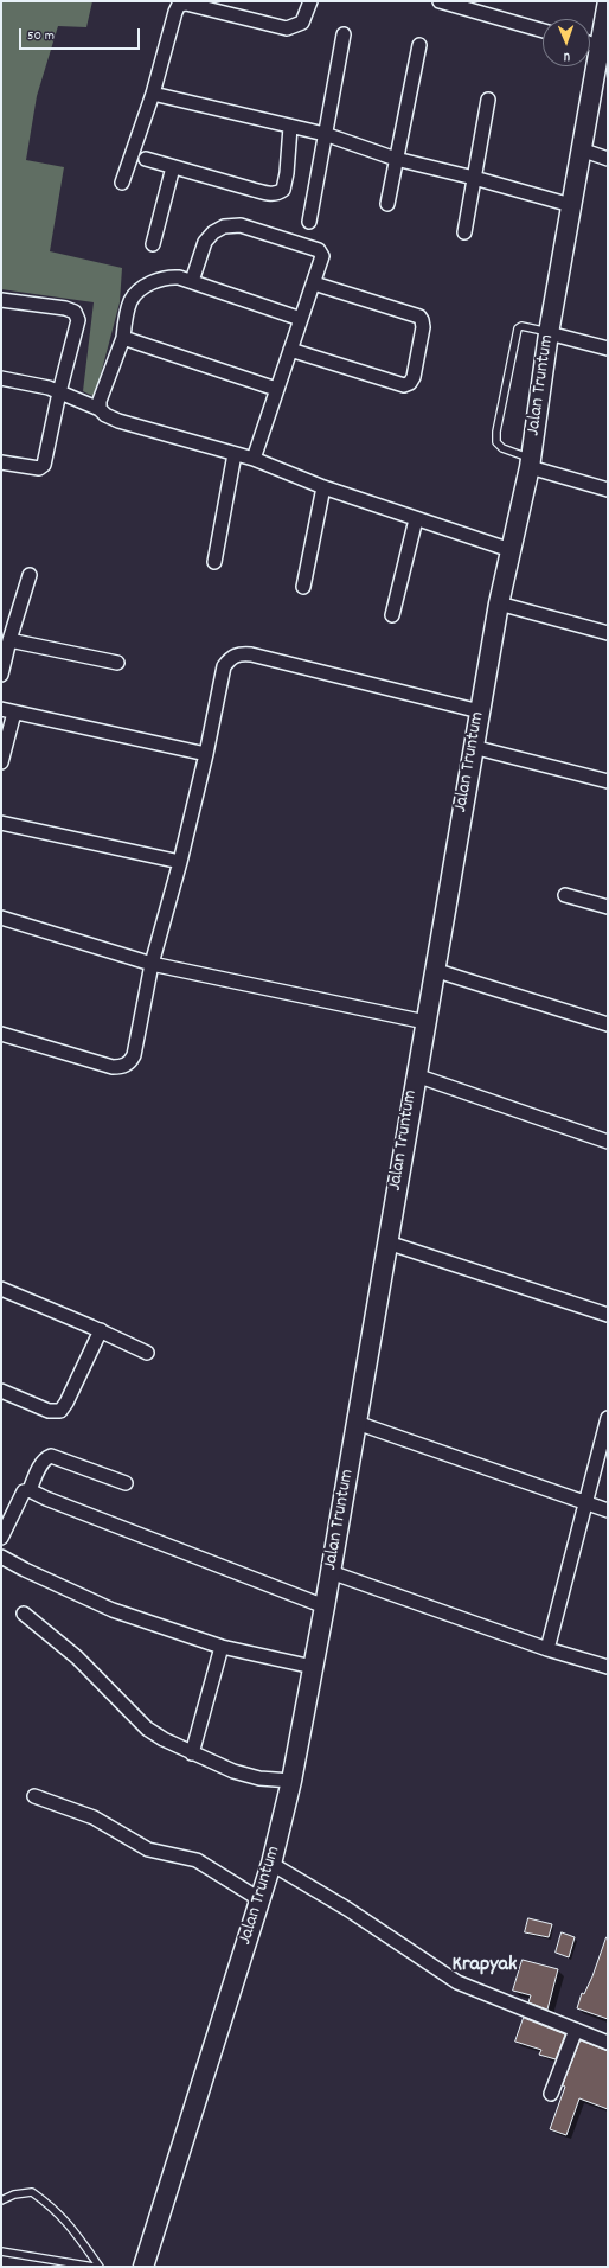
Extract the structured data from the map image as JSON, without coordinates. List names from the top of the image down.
{
  "streets": {
    "street": ["Jalan Truntum"]
  },
  "districts": ["Krapyak"],
  "scale_bar": "50 m",
  "north": "bottom"
}
